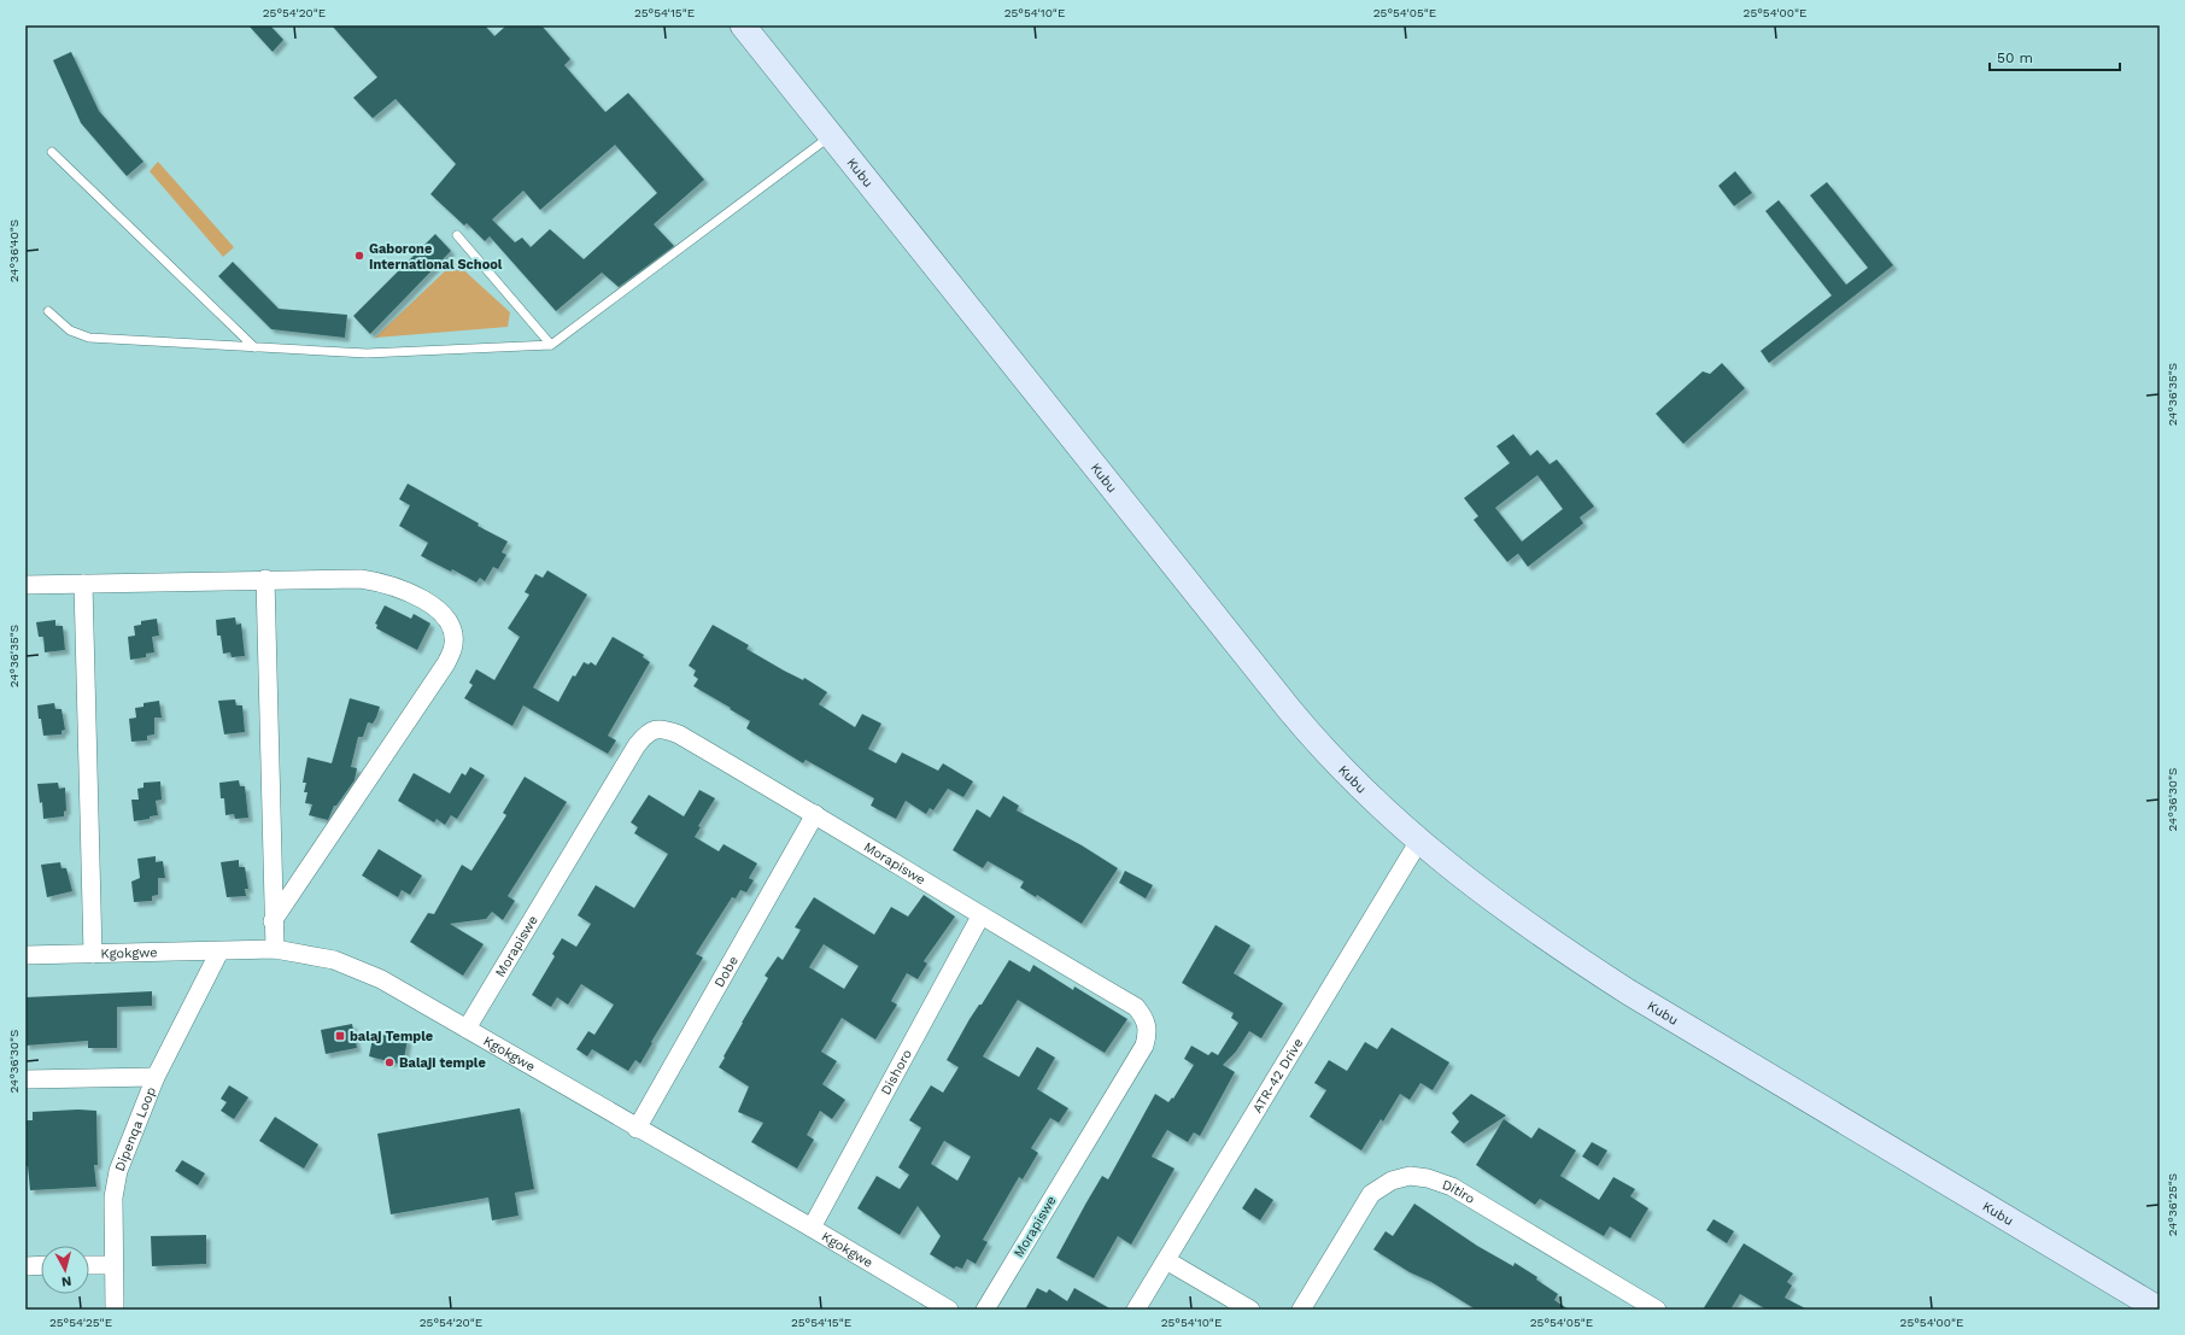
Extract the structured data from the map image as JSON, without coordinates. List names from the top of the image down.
{
  "streets": {
    "main road": ["Kubu"],
    "street": [
      "Morapiswe",
      "Kgokgwe",
      "Dobe",
      "Dishoro",
      "ATR-42 Drive",
      "Dipenqa Loop",
      "Ditiro"
    ]
  },
  "crossings": [
    ["Kubu", "ATR-42 Drive"],
    ["Morapiswe", "Kgokgwe"],
    ["Morapiswe", "Dobe"],
    ["Morapiswe", "Dishoro"],
    ["Kgokgwe", "Dobe"],
    ["Kgokgwe", "Dishoro"]
  ],
  "places": {
    "other": ["Gaborone International School", "Balaji temple"],
    "transit": ["balaj Temple"]
  },
  "scale_bar": "50 m",
  "north": "bottom",
  "coordinates": [
    "25°54'20\"E",
    "25°54'15\"E",
    "25°54'10\"E",
    "25°54'05\"E",
    "25°54'00\"E",
    "24°36'40\"S",
    "24°36'35\"S",
    "24°36'30\"S",
    "24°36'25\"S",
    "25°54'25\"E"
  ]
}
